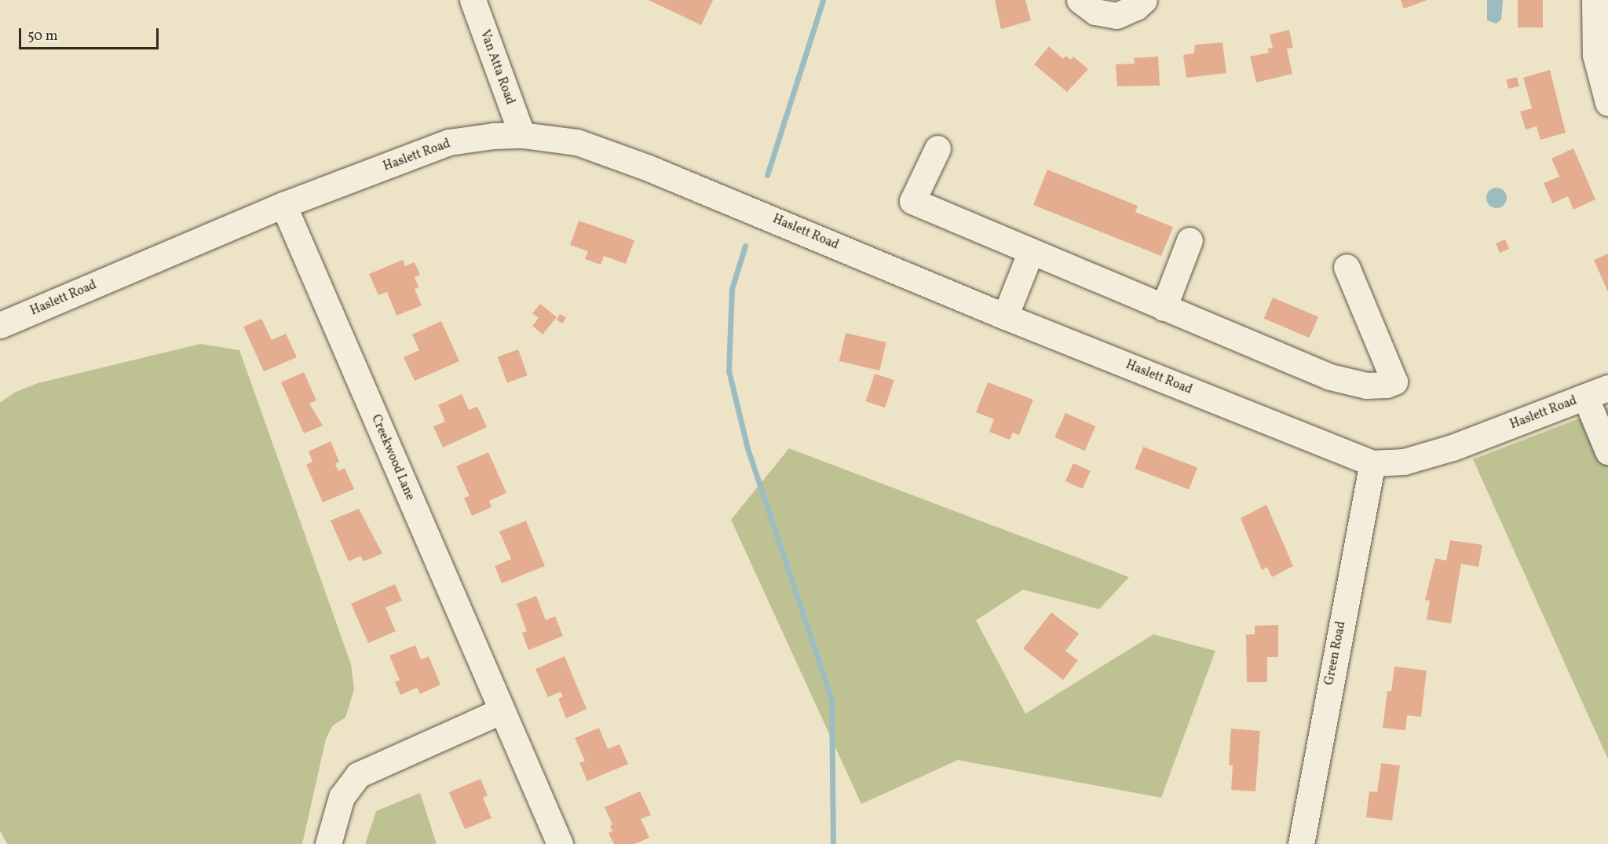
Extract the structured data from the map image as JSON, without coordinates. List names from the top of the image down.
{
  "streets": {
    "street": [
      "Van Atta Road",
      "Haslett Road",
      "Creekwood Lane",
      "Green Road"
    ]
  },
  "crossings": [
    ["Van Atta Road", "Haslett Road"],
    ["Haslett Road", "Creekwood Lane"],
    ["Haslett Road", "Green Road"]
  ],
  "scale_bar": "50 m"
}
